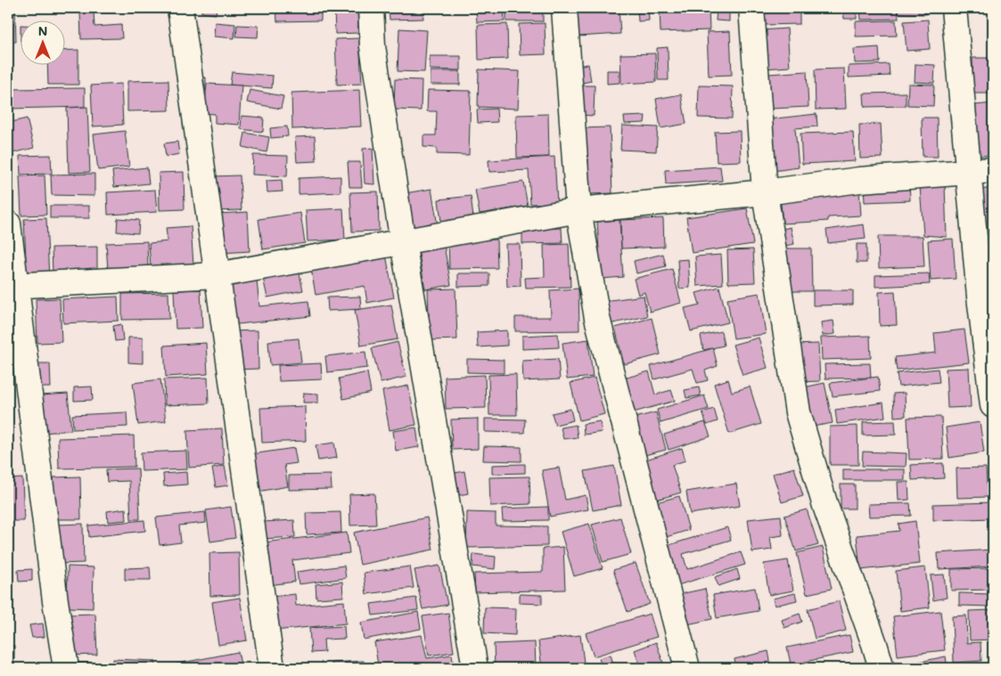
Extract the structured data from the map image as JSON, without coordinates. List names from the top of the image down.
{
  "north": "top"
}
